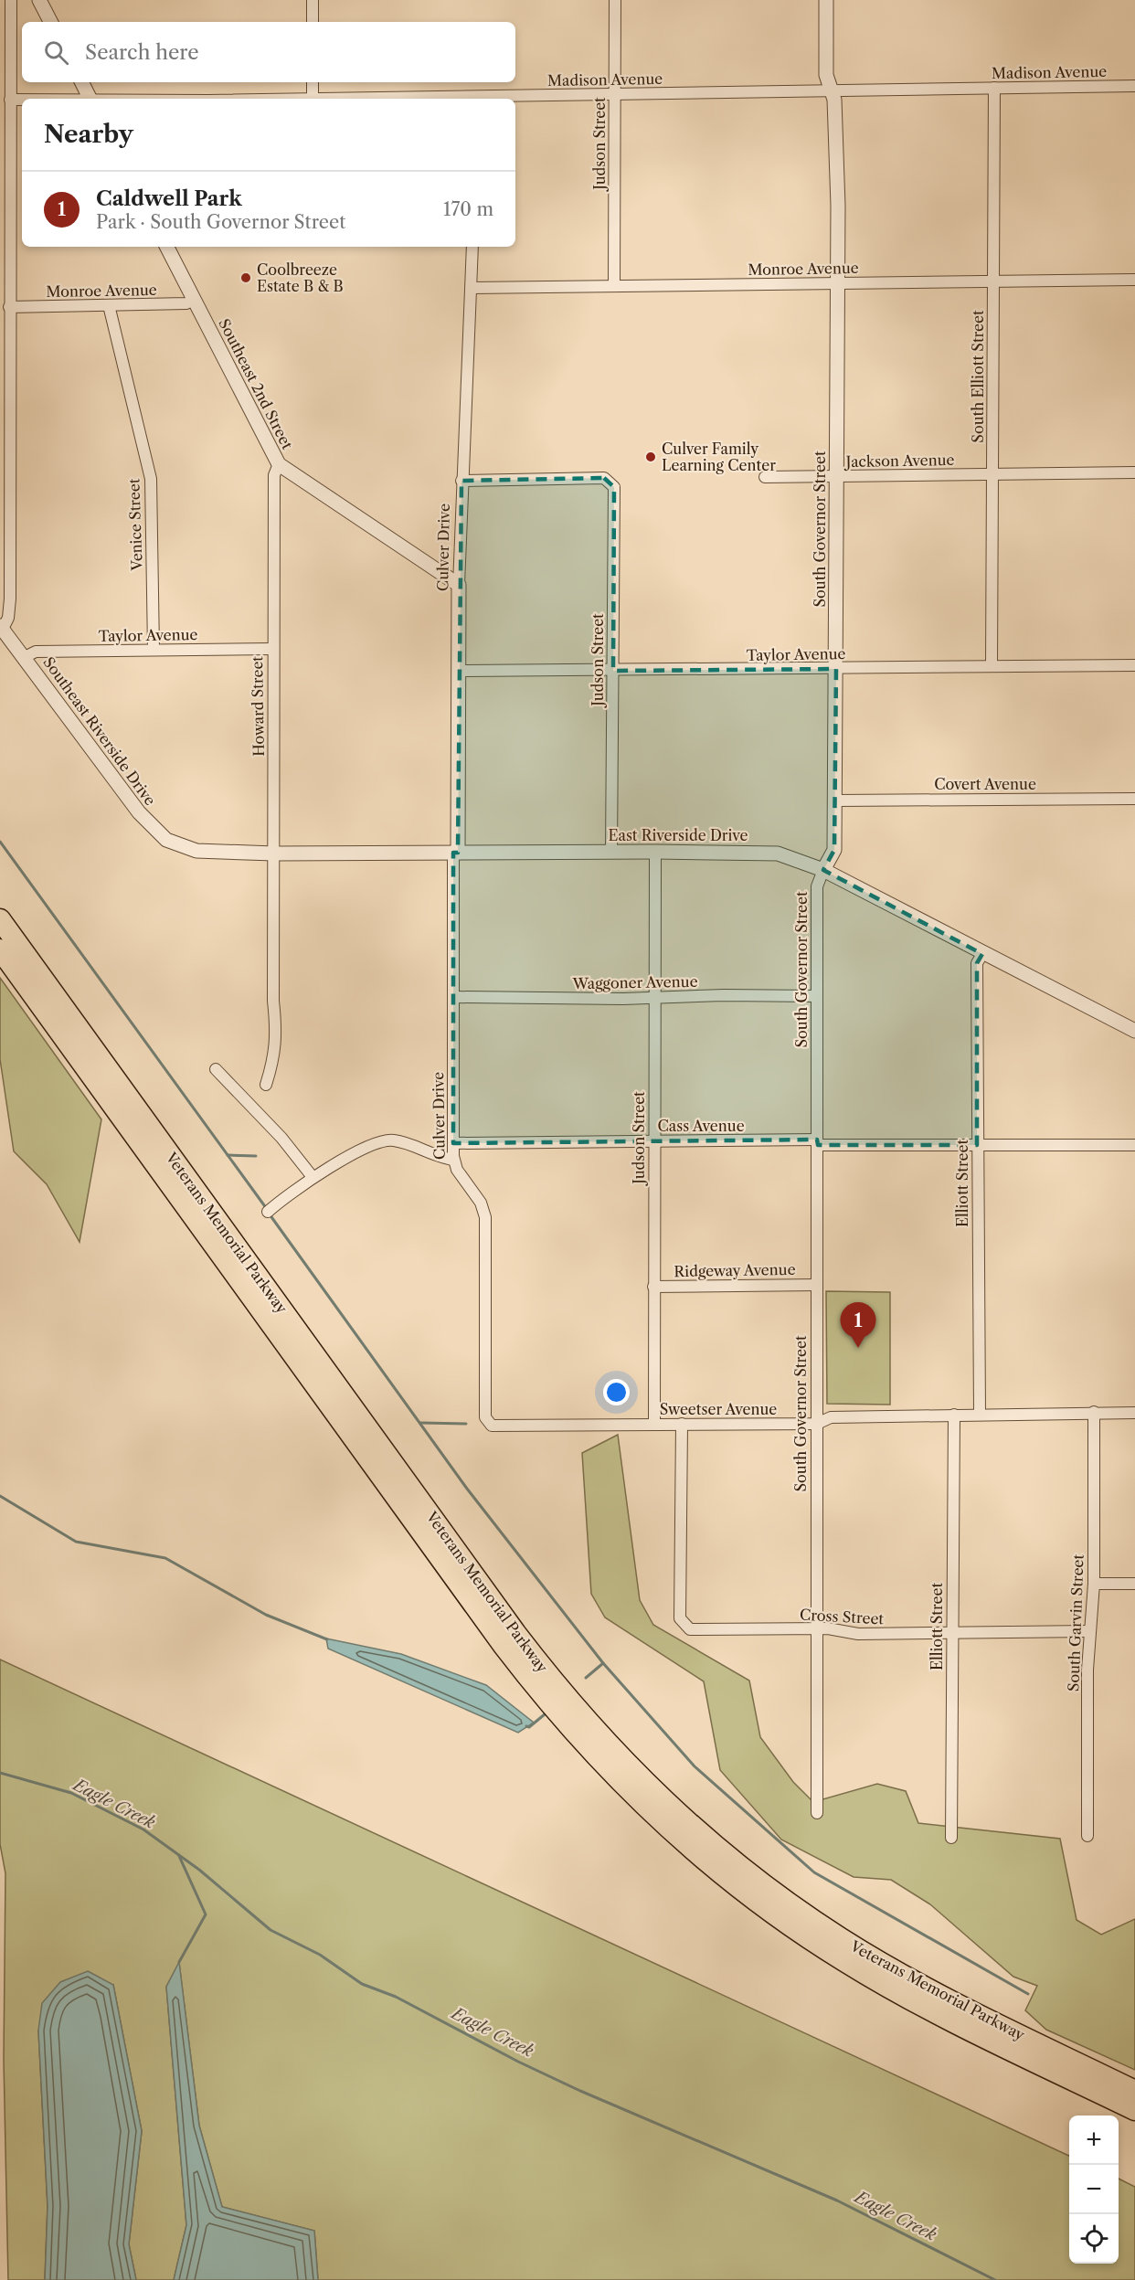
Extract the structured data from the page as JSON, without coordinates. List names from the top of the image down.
{
  "streets": {
    "highway": ["Veterans Memorial Parkway"],
    "street": [
      "Madison Avenue",
      "Judson Street",
      "Monroe Avenue",
      "South Elliott Street",
      "Southeast 2nd Street",
      "Jackson Avenue",
      "Venice Street",
      "South Governor Street",
      "Culver Drive",
      "Taylor Avenue",
      "Howard Street",
      "Southeast Riverside Drive",
      "Covert Avenue",
      "East Riverside Drive",
      "Waggoner Avenue",
      "Cass Avenue",
      "Elliott Street",
      "Ridgeway Avenue",
      "Sweetser Avenue",
      "Cross Street",
      "South Garvin Street"
    ]
  },
  "crossings": [
    ["Madison Avenue", "Judson Street"],
    ["Madison Avenue", "South Elliott Street"],
    ["Madison Avenue", "South Governor Street"],
    ["Judson Street", "Monroe Avenue"],
    ["Judson Street", "Culver Drive"],
    ["Judson Street", "Taylor Avenue"],
    ["Judson Street", "East Riverside Drive"],
    ["Judson Street", "Waggoner Avenue"],
    ["Judson Street", "Cass Avenue"],
    ["Judson Street", "Ridgeway Avenue"],
    ["Judson Street", "Sweetser Avenue"],
    ["Monroe Avenue", "South Elliott Street"],
    ["Monroe Avenue", "Southeast 2nd Street"],
    ["Monroe Avenue", "Venice Street"],
    ["Monroe Avenue", "South Governor Street"],
    ["Monroe Avenue", "Culver Drive"],
    ["South Elliott Street", "Jackson Avenue"],
    ["South Elliott Street", "Taylor Avenue"],
    ["Southeast 2nd Street", "Culver Drive"],
    ["Southeast 2nd Street", "Howard Street"],
    ["Jackson Avenue", "South Governor Street"],
    ["Venice Street", "Taylor Avenue"],
    ["South Governor Street", "Taylor Avenue"],
    ["South Governor Street", "Covert Avenue"],
    ["South Governor Street", "East Riverside Drive"],
    ["South Governor Street", "Waggoner Avenue"],
    ["South Governor Street", "Cass Avenue"],
    ["South Governor Street", "Ridgeway Avenue"],
    ["South Governor Street", "Sweetser Avenue"],
    ["South Governor Street", "Cross Street"],
    ["Culver Drive", "Taylor Avenue"],
    ["Culver Drive", "East Riverside Drive"],
    ["Culver Drive", "Waggoner Avenue"],
    ["Culver Drive", "Cass Avenue"],
    ["Culver Drive", "Sweetser Avenue"],
    ["Taylor Avenue", "Howard Street"],
    ["Taylor Avenue", "Southeast Riverside Drive"],
    ["Howard Street", "East Riverside Drive"],
    ["Southeast Riverside Drive", "East Riverside Drive"],
    ["East Riverside Drive", "Elliott Street"],
    ["Cass Avenue", "Elliott Street"],
    ["Elliott Street", "Sweetser Avenue"],
    ["Elliott Street", "Cross Street"],
    ["Sweetser Avenue", "Cross Street"],
    ["Sweetser Avenue", "South Garvin Street"],
    ["Cross Street", "South Garvin Street"]
  ],
  "water": ["Eagle Creek"],
  "places": ["Coolbreeze Estate B & B", "Culver Family Learning Center"],
  "page": {
    "search": "Search here",
    "heading": "Nearby",
    "list": [
      {
        "mark": "1",
        "name": "Caldwell Park",
        "note": "Park · South Governor Street",
        "value": "170 m"
      }
    ],
    "pins": "1",
    "map_buttons": ["+", "−"]
  }
}
